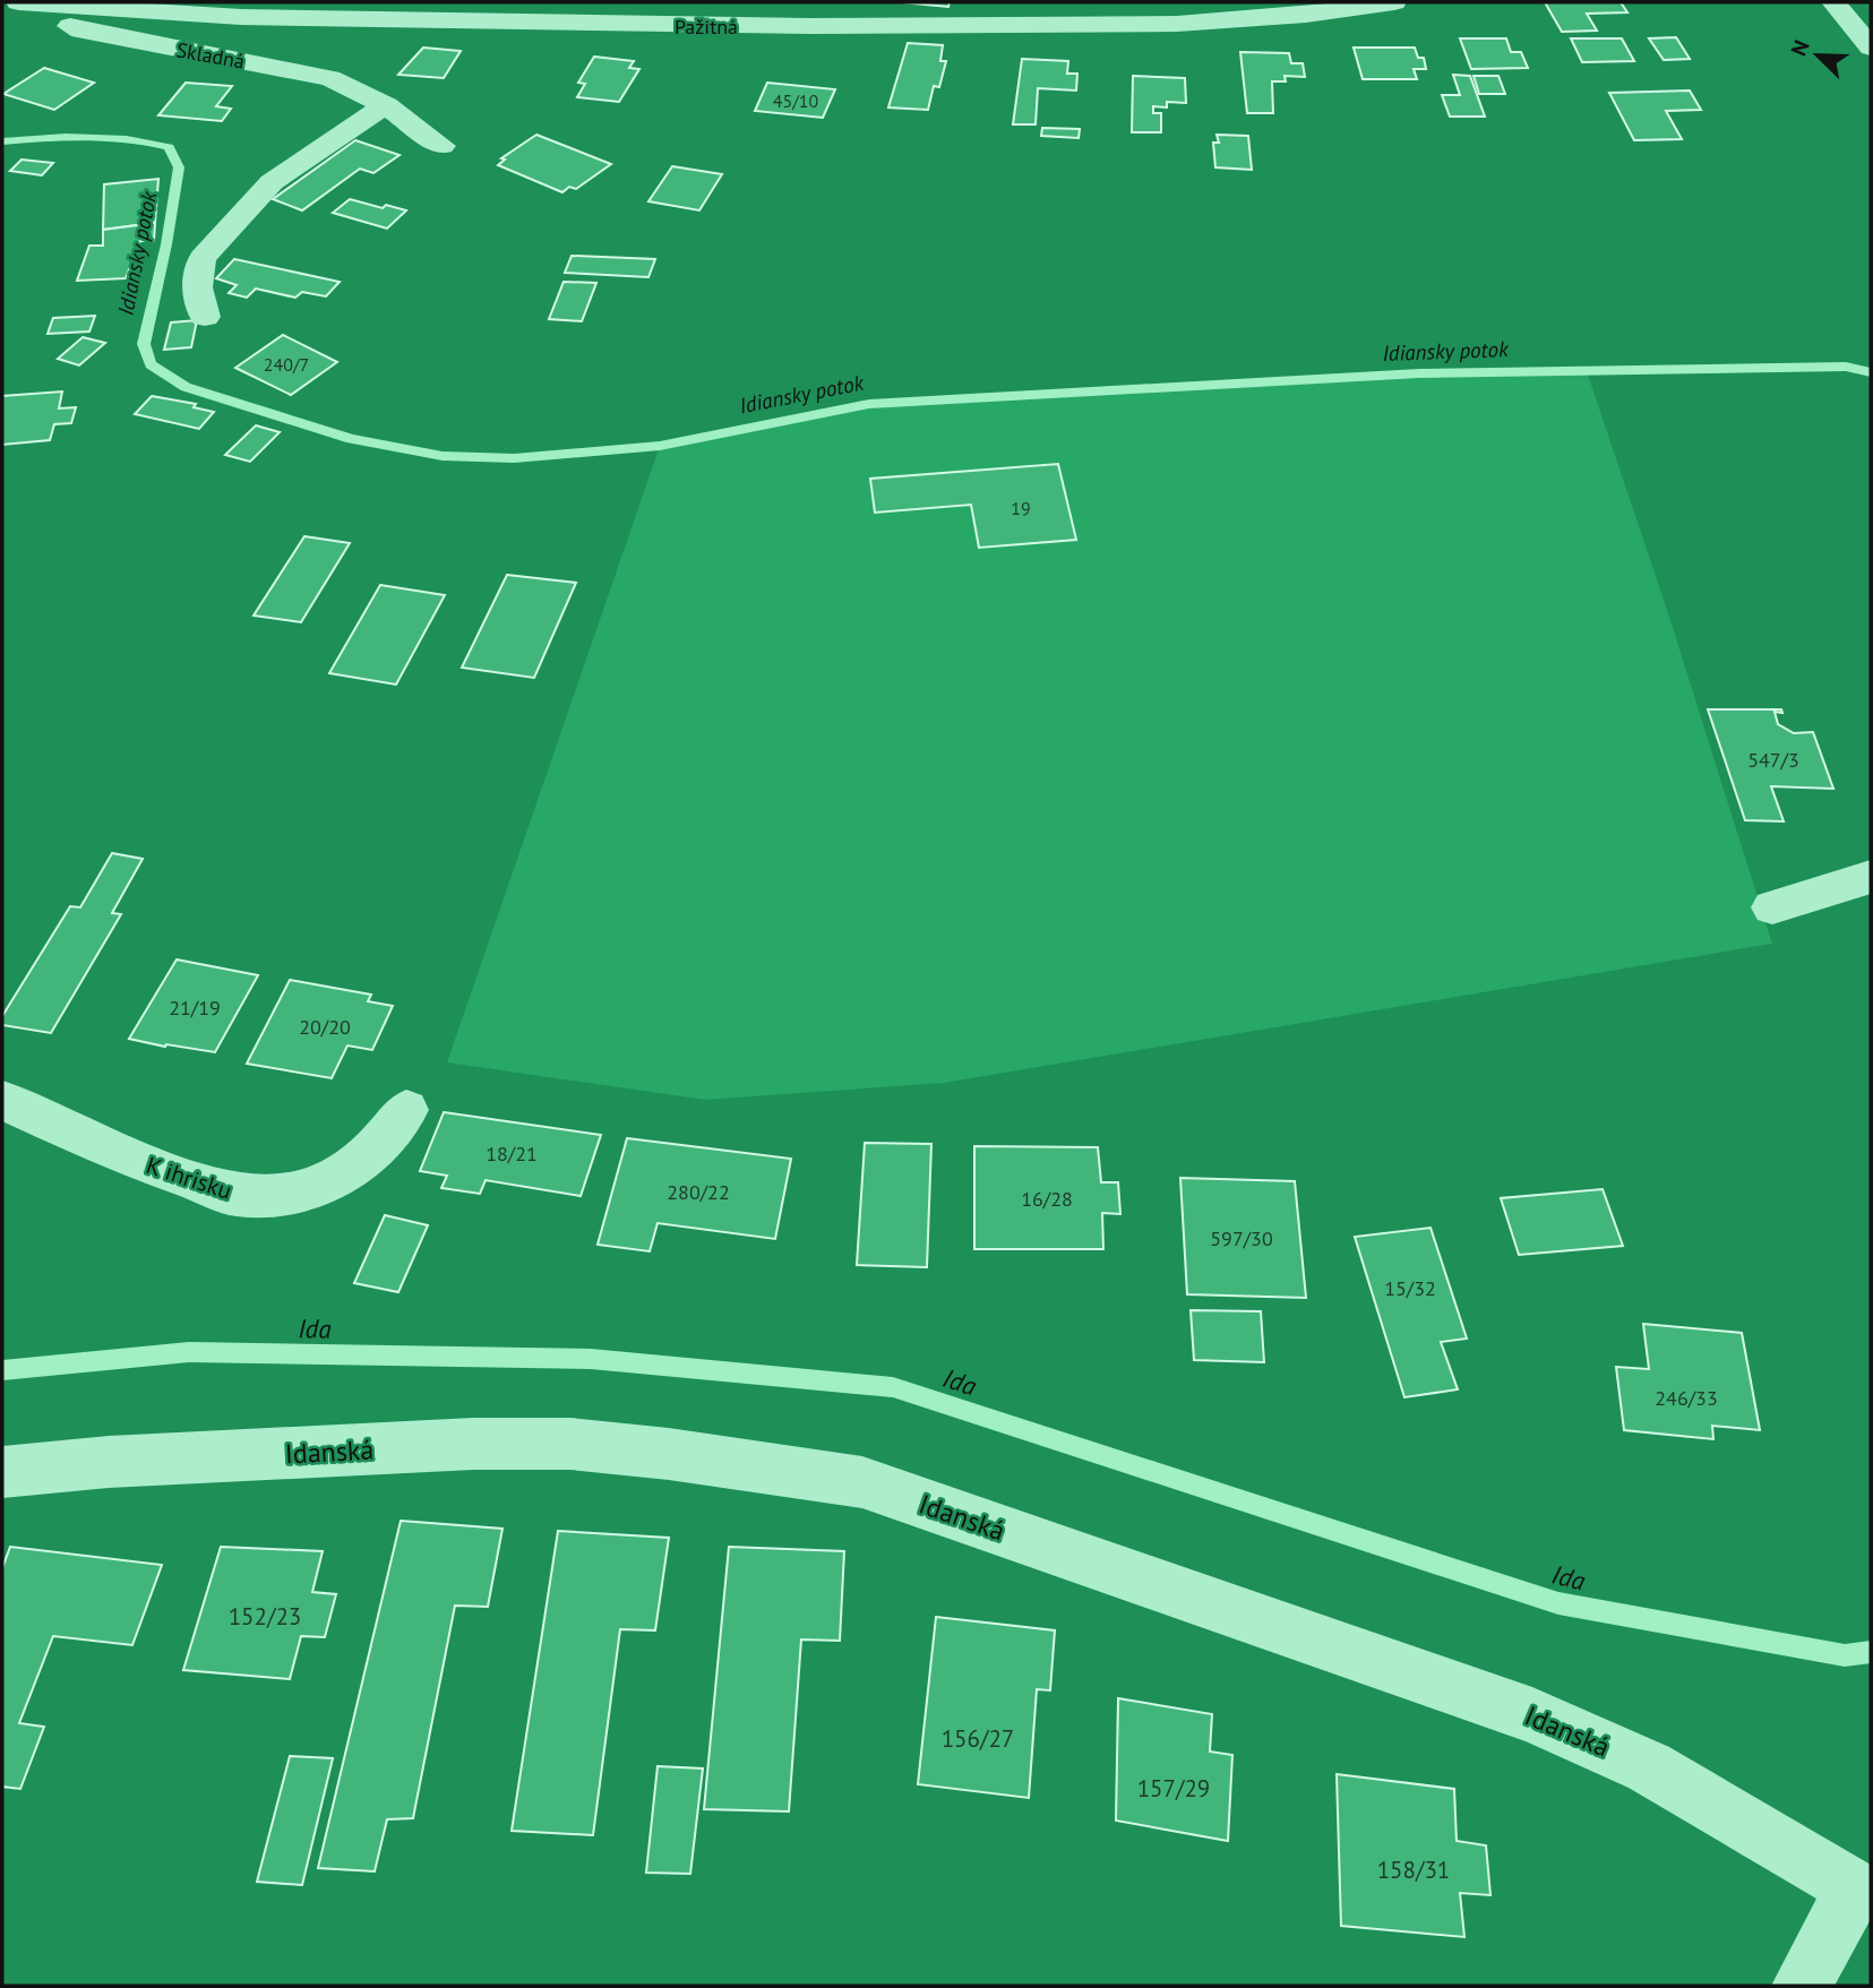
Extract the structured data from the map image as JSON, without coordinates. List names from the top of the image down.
{
  "streets": {
    "street": [
      "Pažitná",
      "Skladná",
      "K ihrisku",
      "Idanská"
    ]
  },
  "crossings": [
    ["Pažitná", "Skladná"]
  ],
  "water": ["Idiansky potok", "Ida"],
  "house_numbers": [
    "45/10",
    "240/7",
    "19",
    "547/3",
    "21/19",
    "20/20",
    "18/21",
    "280/22",
    "16/28",
    "597/30",
    "15/32",
    "246/33",
    "152/23",
    "156/27",
    "157/29",
    "158/31"
  ],
  "north": "top left"
}
